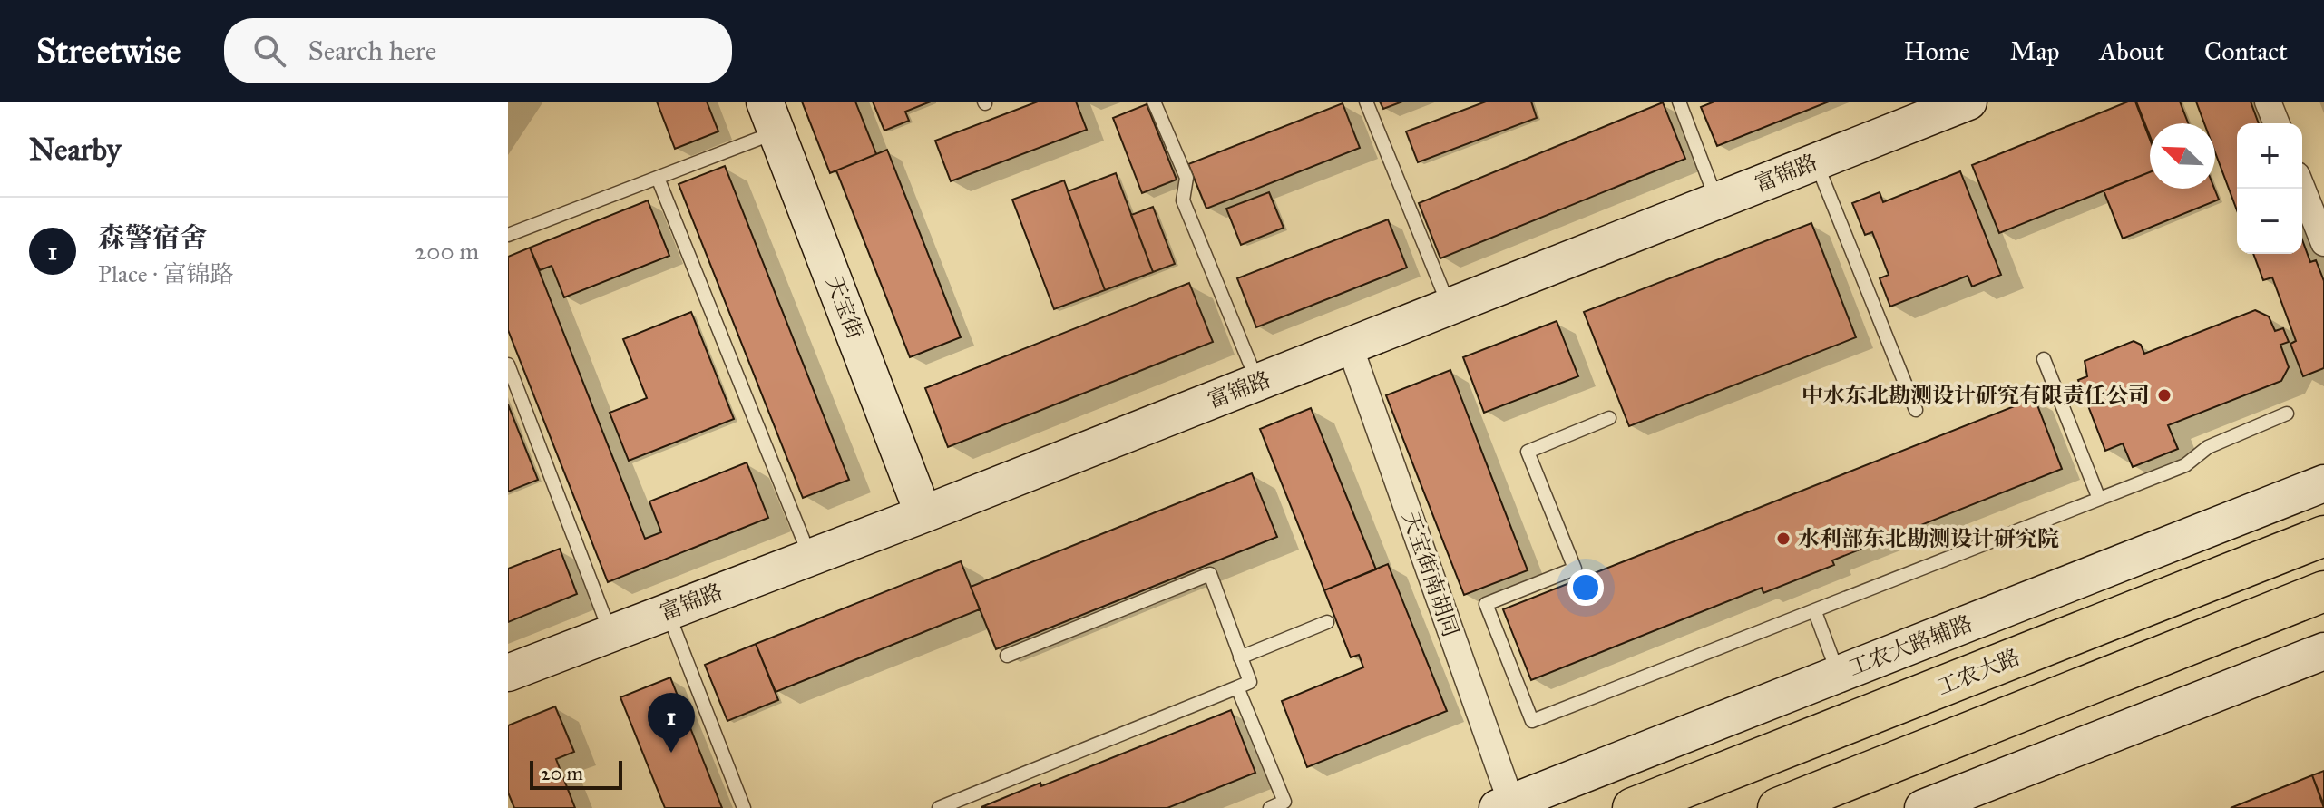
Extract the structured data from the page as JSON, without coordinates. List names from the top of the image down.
{
  "streets": {
    "main road": ["工农大路"],
    "street": [
      "富锦路",
      "天宝街",
      "天宝街南胡同",
      "工农大路辅路"
    ]
  },
  "crossings": [
    ["富锦路", "天宝街"],
    ["富锦路", "天宝街南胡同"],
    ["天宝街南胡同", "工农大路辅路"]
  ],
  "places": ["中水东北勘测设计研究有限责任公司", "水利部东北勘测设计研究院"],
  "scale_bar": "20 m",
  "north": "top left",
  "page": {
    "header": "Streetwise",
    "search": "Search here",
    "nav": [
      "Home",
      "Map",
      "About",
      "Contact"
    ],
    "heading": "Nearby",
    "map_buttons": ["+", "−"],
    "list": [
      {
        "mark": "1",
        "name": "森警宿舍",
        "note": "Place · 富锦路",
        "value": "200 m"
      }
    ],
    "pins": "1",
    "scale": "20 m"
  }
}
